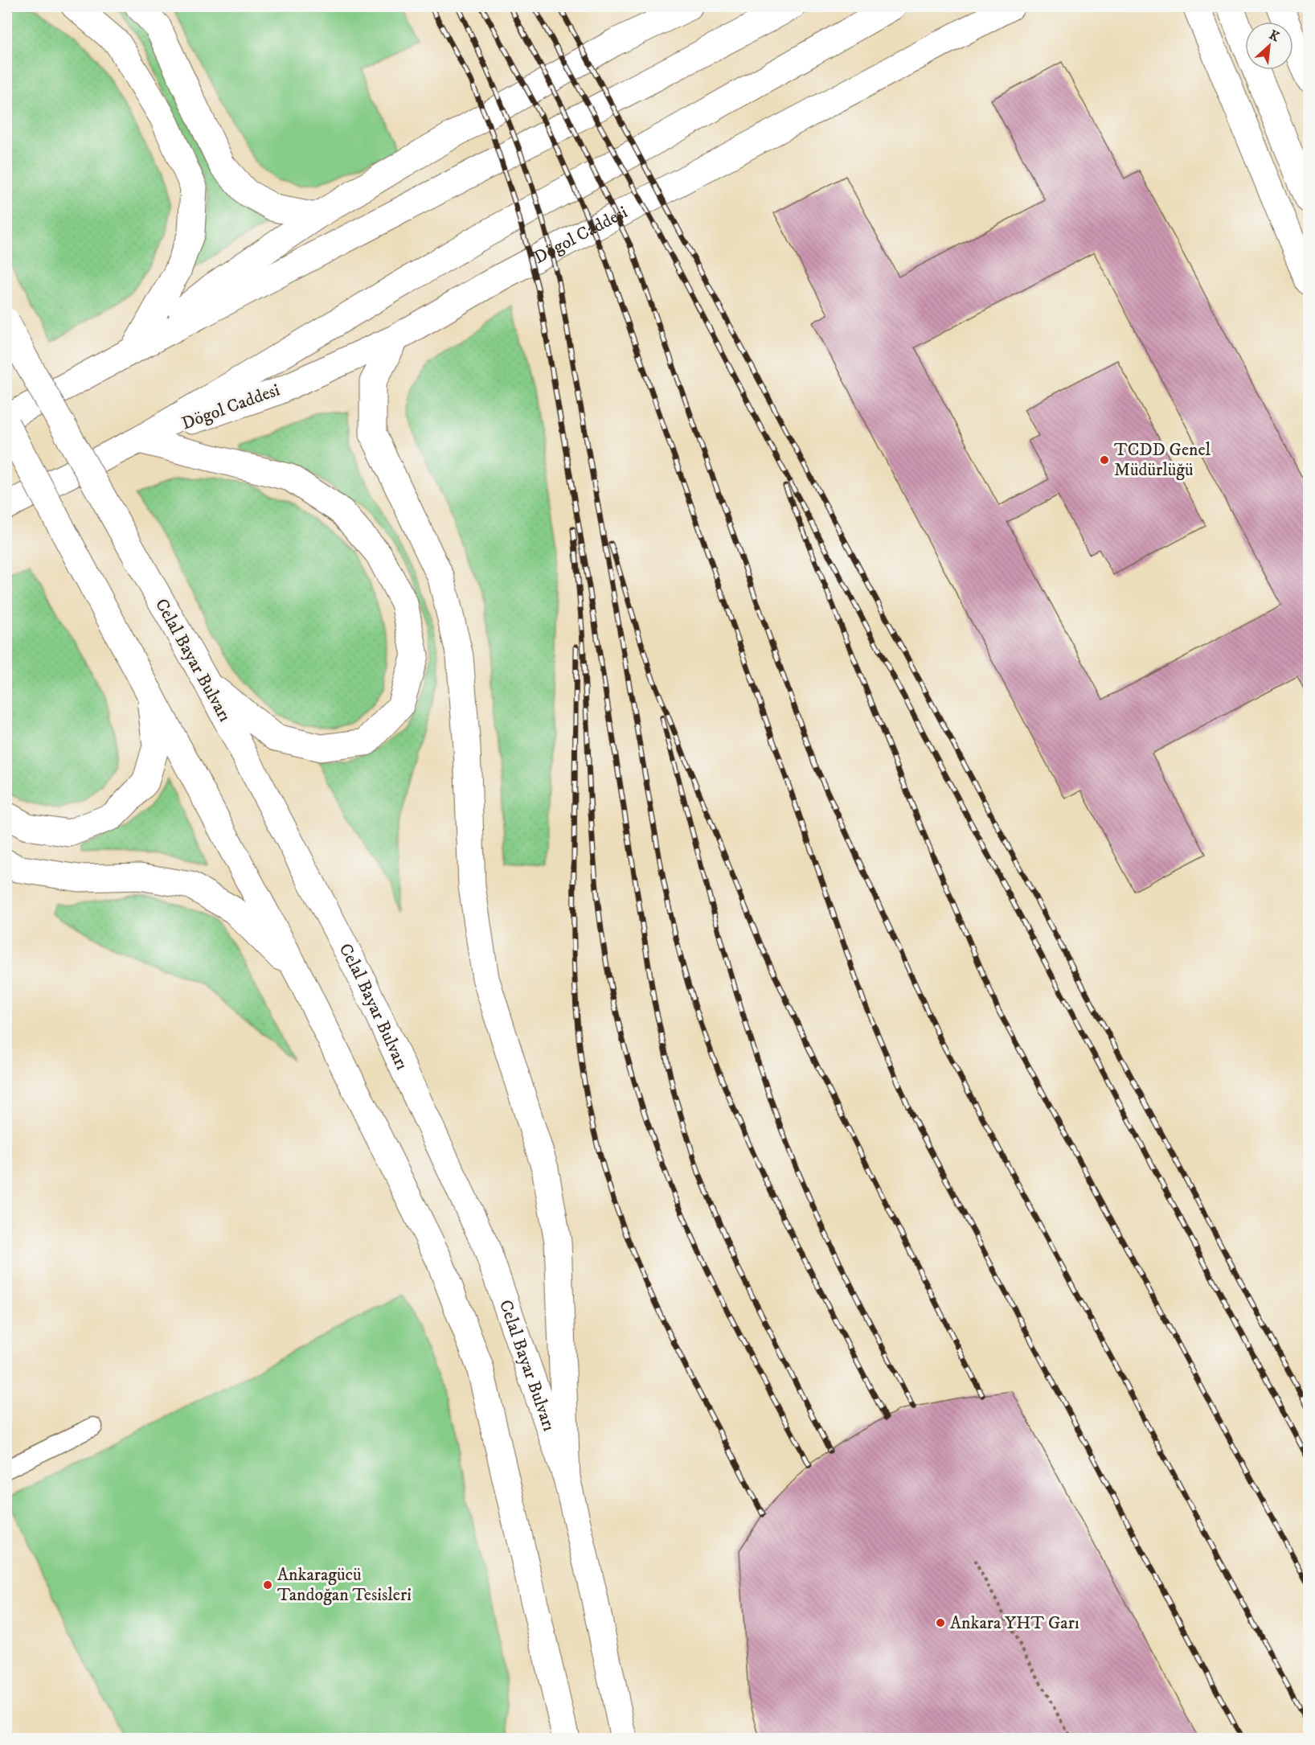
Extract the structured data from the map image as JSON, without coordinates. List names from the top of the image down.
{
  "streets": {
    "main road": ["Dögol Caddesi", "Celal Bayar Bulvarı"]
  },
  "places": ["TCDD Genel Müdürlüğü", "Ankaragücü Tandoğan Tesisleri", "Ankara YHT Garı"],
  "north": "top right"
}
